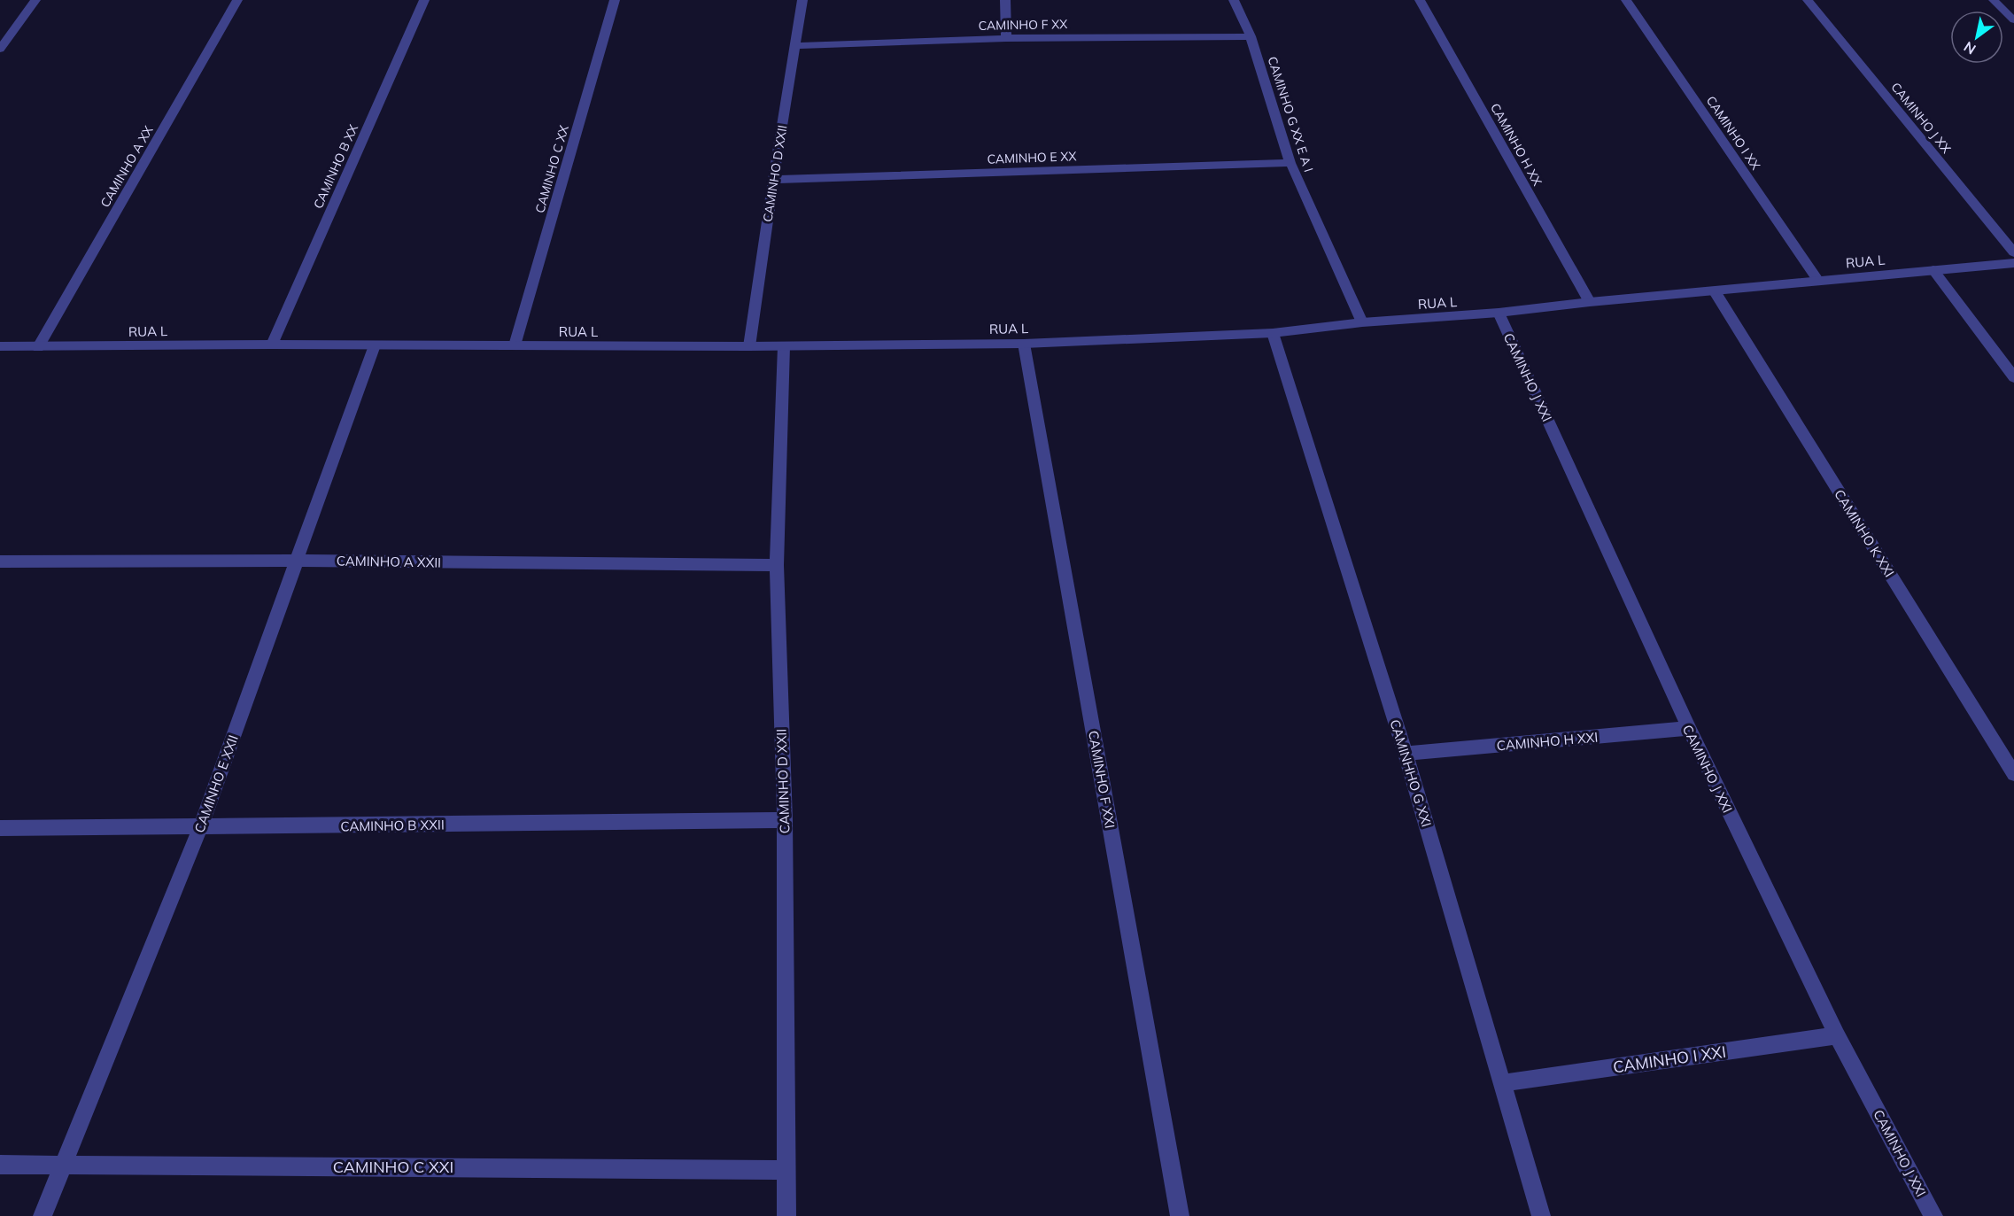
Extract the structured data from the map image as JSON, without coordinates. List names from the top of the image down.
{
  "streets": {
    "street": [
      "CAMINHO F XX",
      "CAMINHO G XX E A I",
      "CAMINHO J XX",
      "CAMINHO I XX",
      "CAMINHO H XX",
      "CAMINHO E XX",
      "CAMINHO A XX",
      "CAMINHO B XX",
      "CAMINHO C XX",
      "CAMINHO D XXII",
      "RUA L",
      "CAMINHO J XXI",
      "CAMINHO K XXI",
      "CAMINHO A XXII",
      "CAMINHO H XXI",
      "CAMINHHO G XXI",
      "CAMINHO F XXI",
      "CAMINHO E XXII",
      "CAMINHO B XXII",
      "CAMINHO I XXI",
      "CAMINHO C XXI"
    ]
  },
  "crossings": [
    ["CAMINHO F XX", "CAMINHO G XX E A I"],
    ["CAMINHO F XX", "CAMINHO D XXII"],
    ["CAMINHO G XX E A I", "CAMINHO E XX"],
    ["CAMINHO G XX E A I", "RUA L"],
    ["CAMINHO I XX", "RUA L"],
    ["CAMINHO H XX", "RUA L"],
    ["CAMINHO E XX", "CAMINHO D XXII"],
    ["CAMINHO A XX", "RUA L"],
    ["CAMINHO B XX", "RUA L"],
    ["CAMINHO C XX", "RUA L"],
    ["CAMINHO D XXII", "RUA L"],
    ["CAMINHO D XXII", "CAMINHO A XXII"],
    ["CAMINHO D XXII", "CAMINHO B XXII"],
    ["CAMINHO D XXII", "CAMINHO C XXI"],
    ["RUA L", "CAMINHO J XXI"],
    ["RUA L", "CAMINHO K XXI"],
    ["RUA L", "CAMINHHO G XXI"],
    ["RUA L", "CAMINHO F XXI"],
    ["RUA L", "CAMINHO E XXII"],
    ["CAMINHO J XXI", "CAMINHO H XXI"],
    ["CAMINHO J XXI", "CAMINHO I XXI"],
    ["CAMINHO A XXII", "CAMINHO E XXII"],
    ["CAMINHO H XXI", "CAMINHHO G XXI"],
    ["CAMINHHO G XXI", "CAMINHO I XXI"],
    ["CAMINHO E XXII", "CAMINHO B XXII"],
    ["CAMINHO E XXII", "CAMINHO C XXI"]
  ],
  "north": "bottom left"
}
